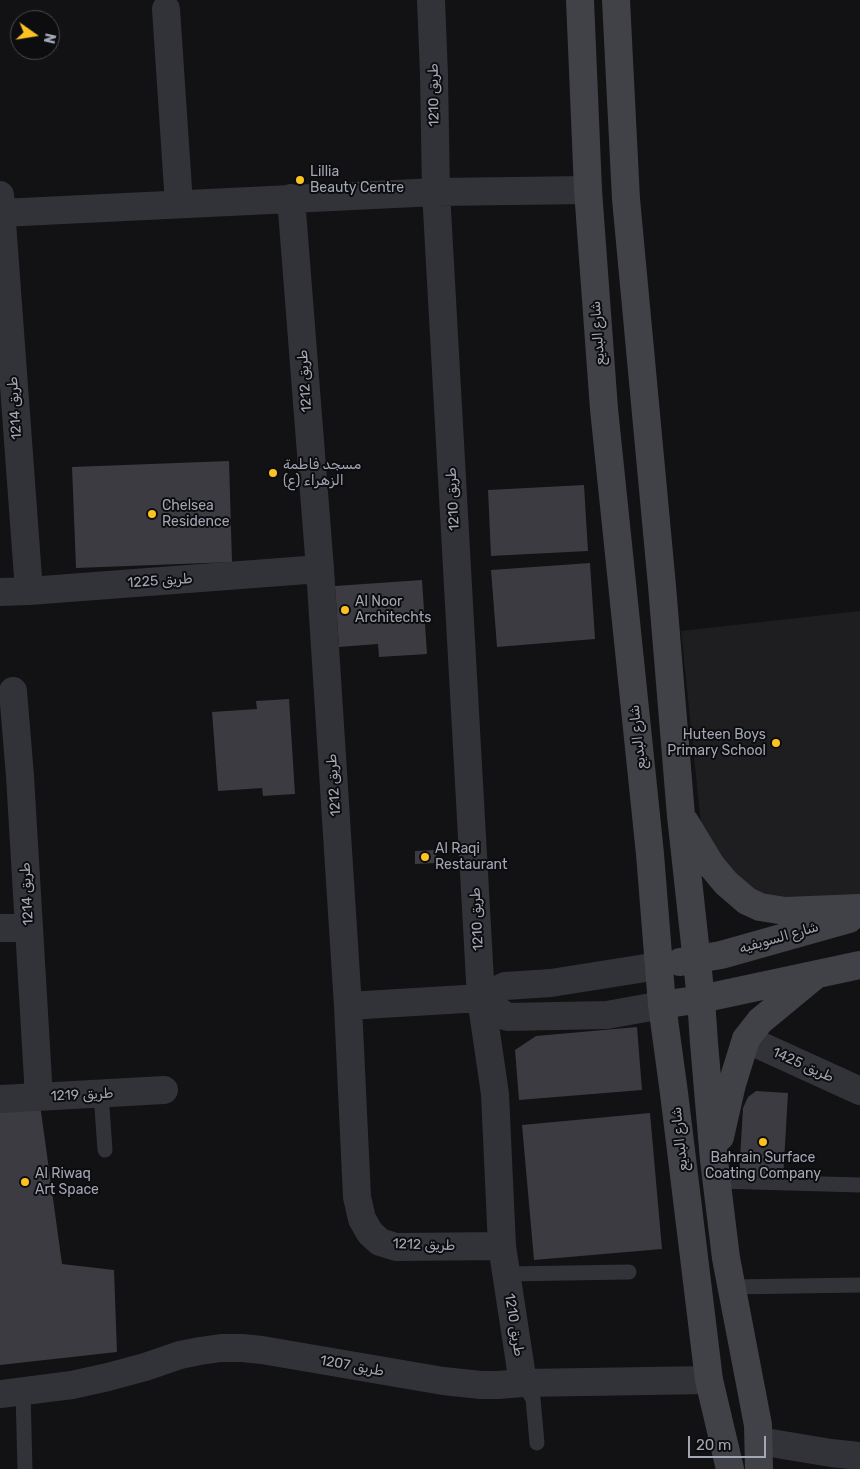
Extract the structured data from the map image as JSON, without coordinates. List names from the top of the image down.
{
  "streets": {
    "street": [
      "طريق 1210",
      "شارع البديع",
      "طريق 1212",
      "طريق 1214",
      "طريق 1225",
      "شارع السويفيه",
      "طريق 1425",
      "طريق 1219",
      "طريق 1207"
    ]
  },
  "crossings": [
    ["طريق 1210", "طريق 1212"],
    ["طريق 1210", "طريق 1207"],
    ["شارع البديع", "طريق 1207"],
    ["طريق 1212", "طريق 1225"],
    ["طريق 1214", "طريق 1225"],
    ["طريق 1214", "طريق 1219"]
  ],
  "places": [
    "Lillia Beauty Centre",
    "مسجد فاطمة الزهراء (ع)",
    "Chelsea Residence",
    "Al Noor Architechts",
    "Huteen Boys Primary School",
    "Al Raqi Restaurant",
    "Bahrain Surface Coating Company",
    "Al Riwaq Art Space"
  ],
  "scale_bar": "20 m",
  "north": "right"
}
